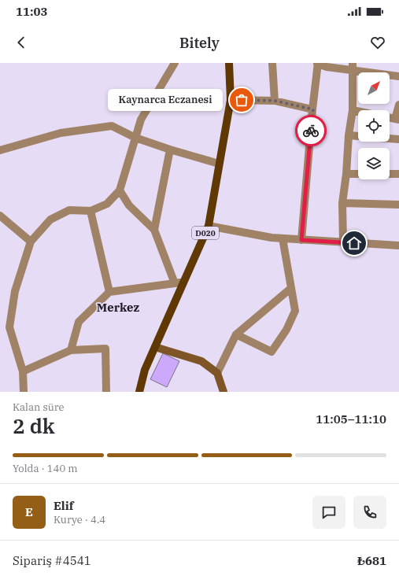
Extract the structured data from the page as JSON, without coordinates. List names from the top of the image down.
{
  "streets": {
    "main road": ["D020"]
  },
  "districts": ["Merkez"],
  "places": ["Kaynarca Eczanesi"],
  "north": "top right",
  "page": {
    "status": "11:03",
    "header": "Bitely",
    "bubble": "Kaynarca Eczanesi",
    "heading": ["2 dk", "Kalan süre", "11:05–11:10"],
    "panel": [
      "Elif",
      "Kurye · 4.4",
      "Sipariş #4541",
      "₺681"
    ],
    "bar": "Yolda · 140 m",
    "round": "E"
  }
}
